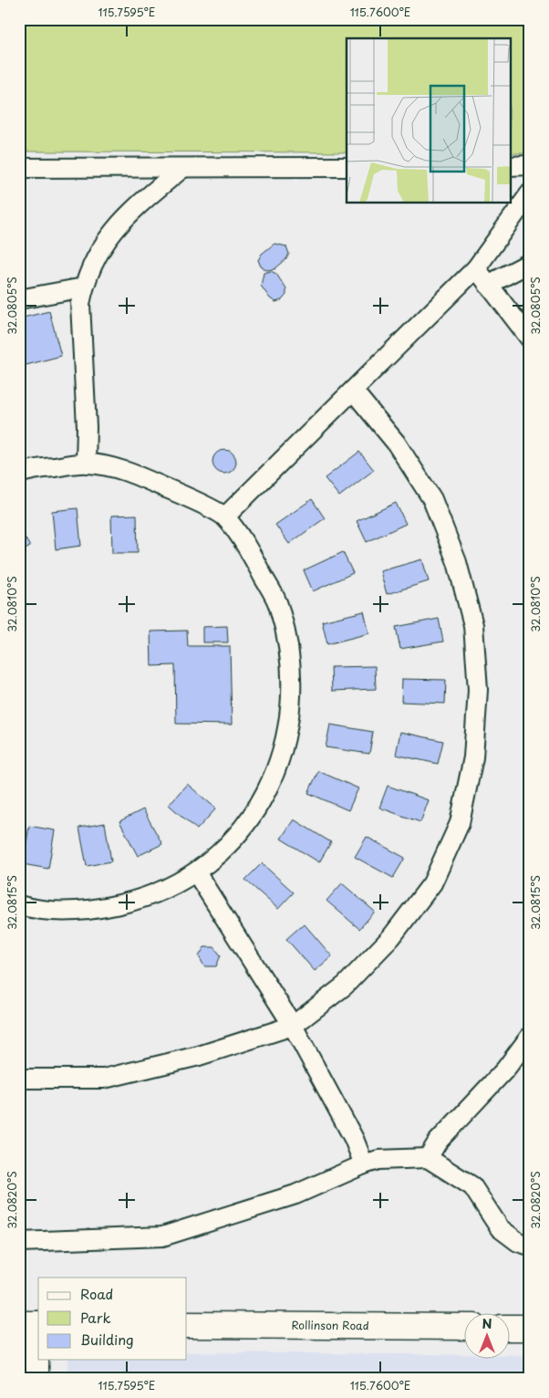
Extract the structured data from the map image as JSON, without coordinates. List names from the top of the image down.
{
  "streets": {
    "street": ["Rollinson Road"]
  },
  "legend": ["Road", "Park", "Building"],
  "north": "top",
  "coordinates": [
    "115.7595°E",
    "115.7600°E",
    "32.0805°S",
    "32.0810°S",
    "32.0815°S",
    "32.0820°S"
  ]
}
